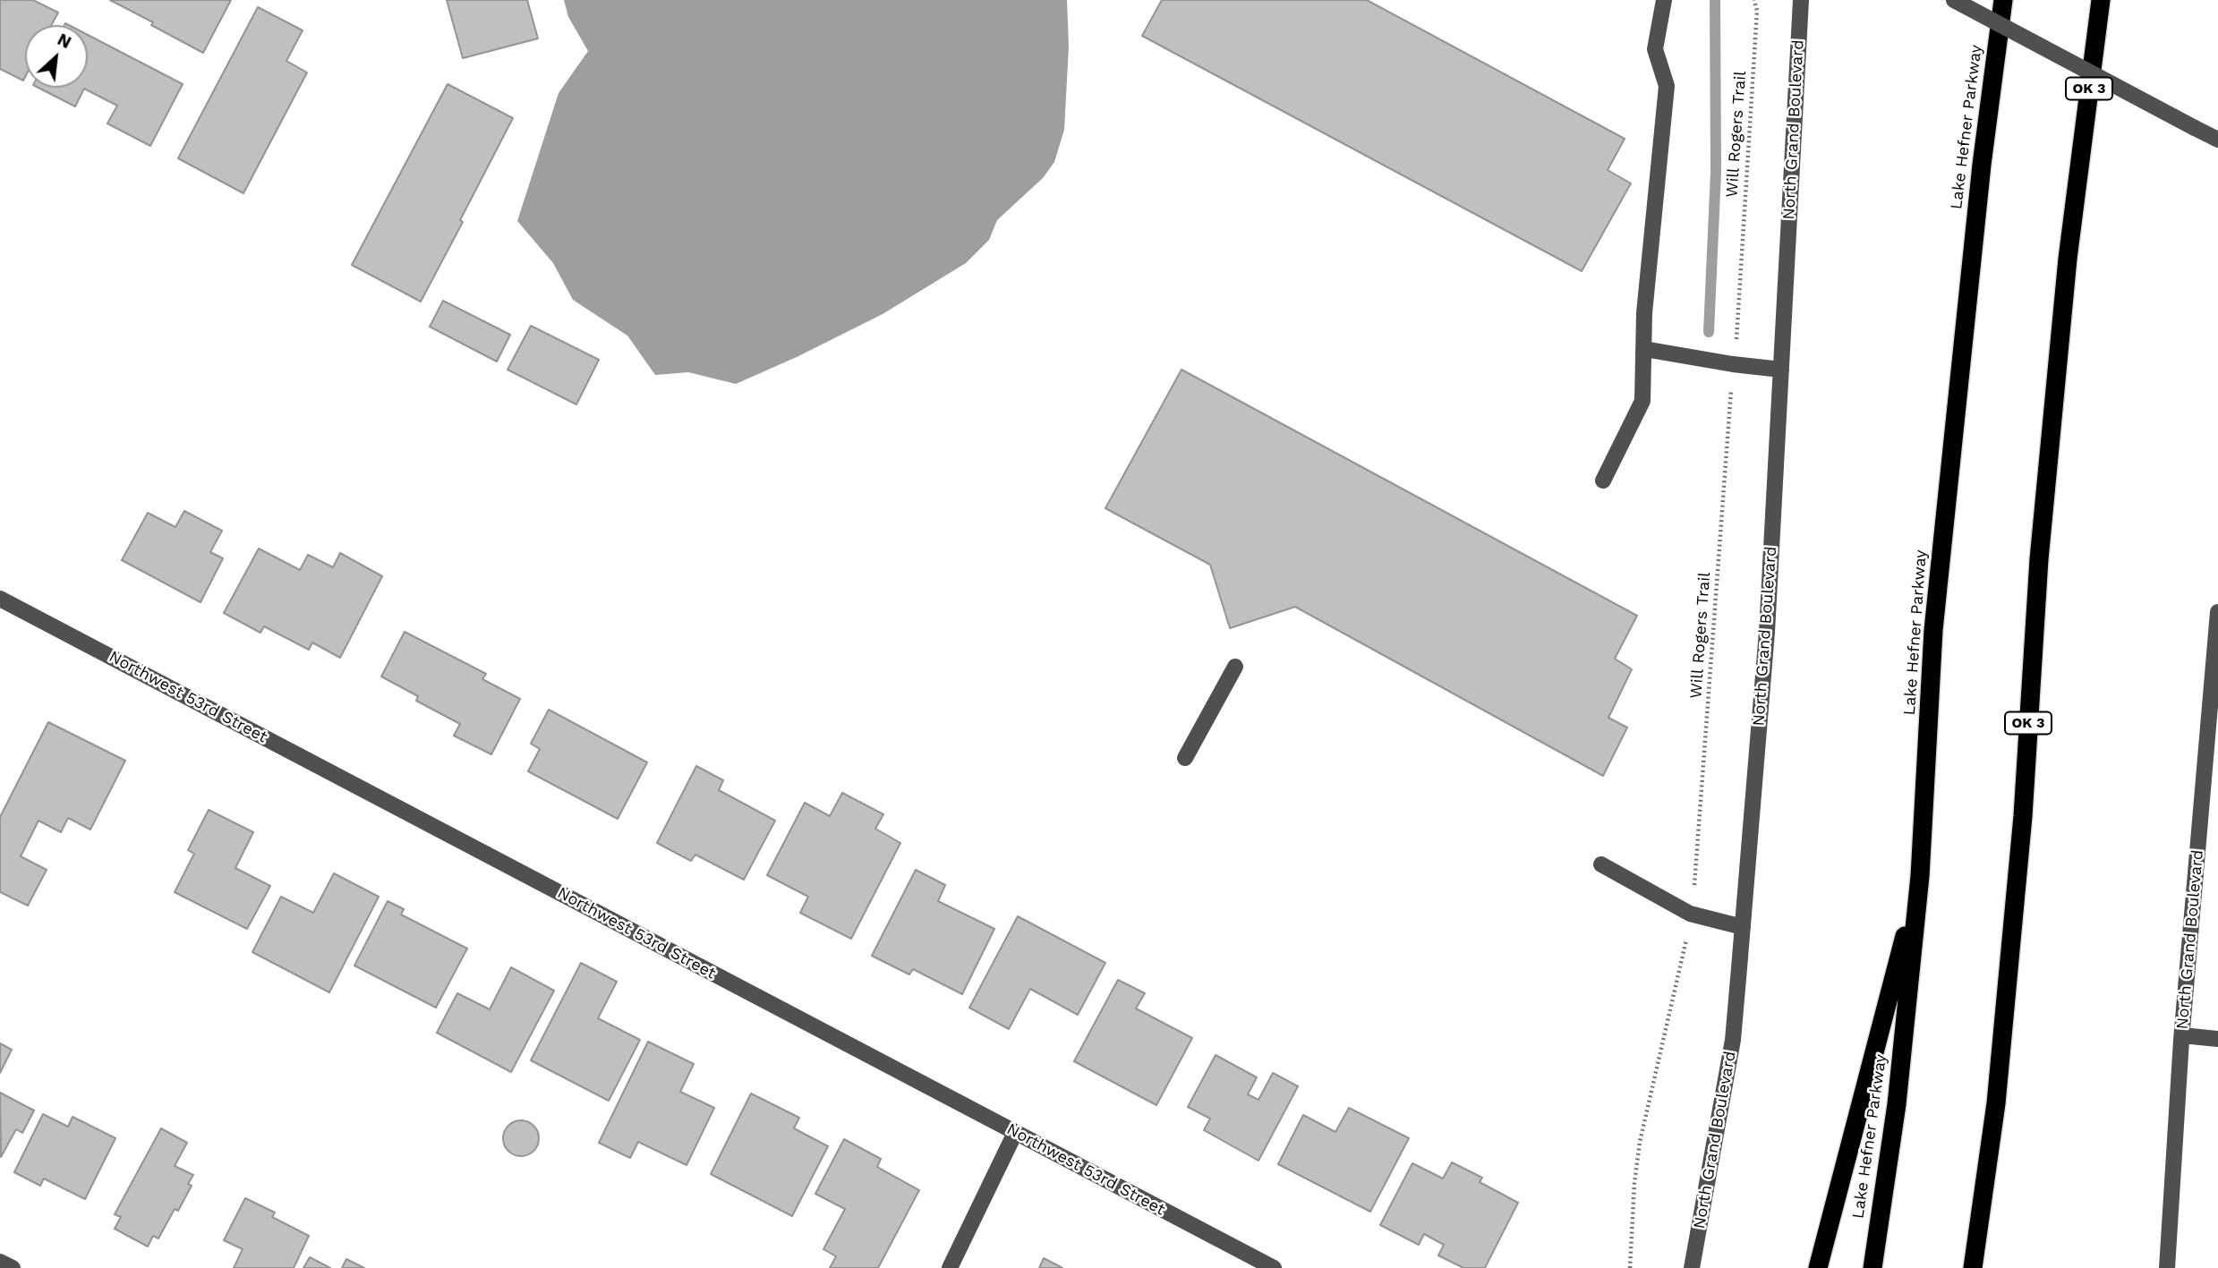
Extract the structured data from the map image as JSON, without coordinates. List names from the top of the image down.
{
  "streets": {
    "highway": ["OK 3", "Lake Hefner Parkway"],
    "street": ["North Grand Boulevard", "Northwest 53rd Street"],
    "path": ["Will Rogers Trail"]
  },
  "north": "top right"
}
